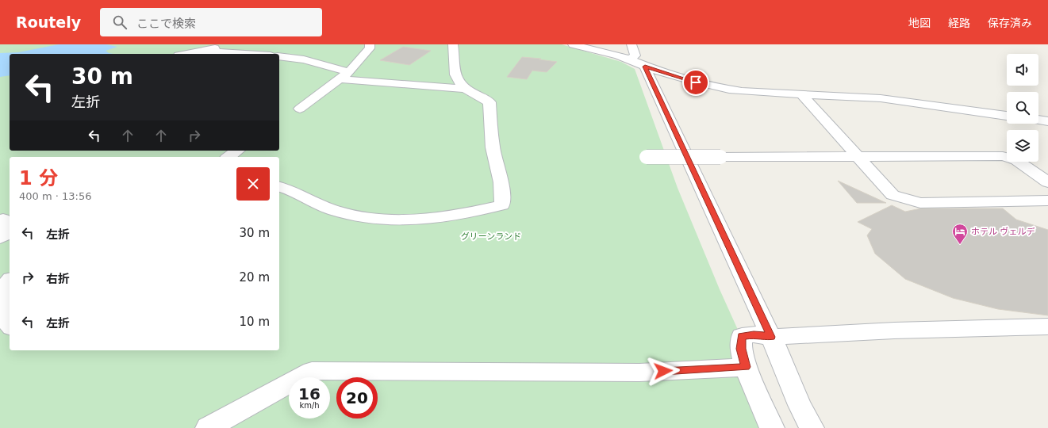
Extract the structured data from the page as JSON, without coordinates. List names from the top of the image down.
{
  "parks": ["グリーンランド"],
  "places": {
    "hotel": ["ホテル ヴェルデ"]
  },
  "page": {
    "header": "Routely",
    "search": "ここで検索",
    "nav": ["地図", "経路", "保存済み"],
    "turn": ["30 m", "左折"],
    "heading": ["1 分", "400 m · 13:56"],
    "list": [
      {
        "name": "左折",
        "value": "30 m"
      },
      {
        "name": "右折",
        "value": "20 m"
      },
      {
        "name": "左折",
        "value": "10 m"
      }
    ],
    "speed": "16 km/h",
    "limit": "20"
  }
}
